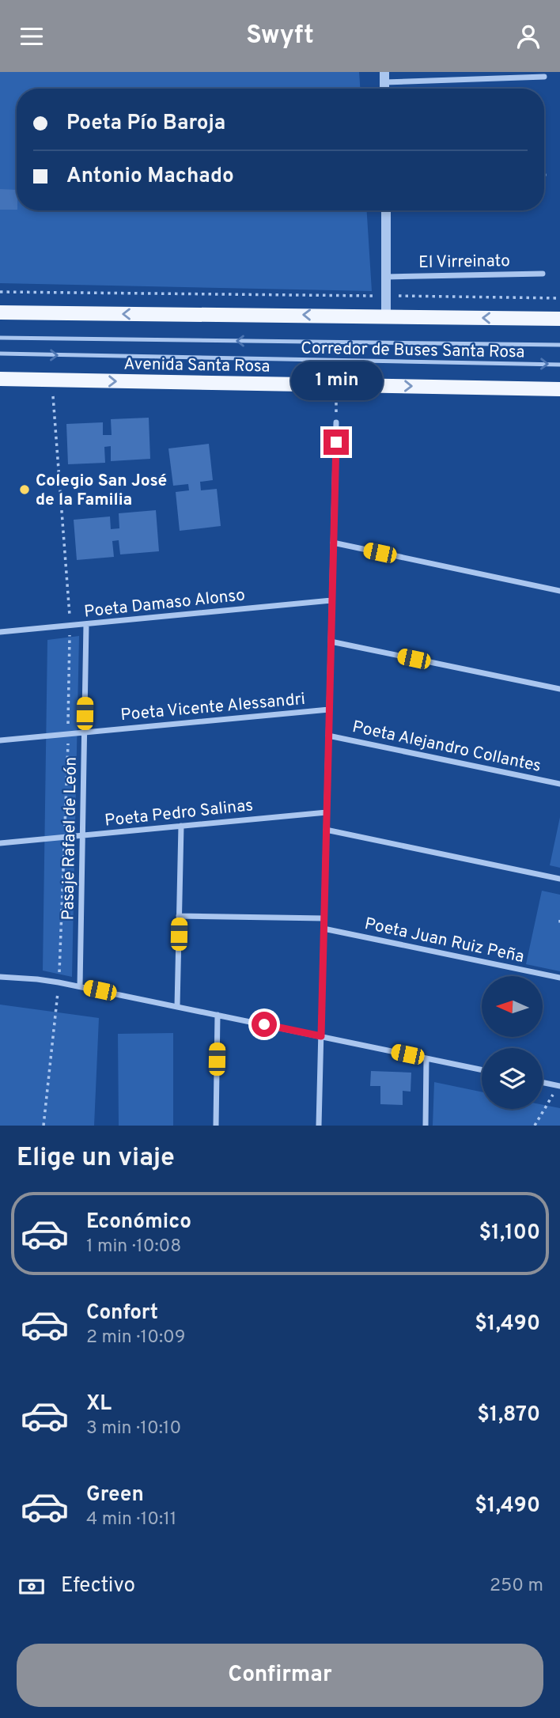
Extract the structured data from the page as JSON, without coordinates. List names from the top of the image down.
{
  "streets": {
    "main road": ["Avenida Santa Rosa"],
    "street": [
      "El Virreinato",
      "Poeta Damaso Alonso",
      "Poeta Vicente Alessandri",
      "Poeta Alejandro Collantes",
      "Poeta Pedro Salinas",
      "Pasaje Rafael de León",
      "Poeta Juan Ruiz Peña"
    ],
    "lane": ["Corredor de Buses Santa Rosa"]
  },
  "crossings": [
    ["Poeta Damaso Alonso", "Pasaje Rafael de León"],
    ["Poeta Vicente Alessandri", "Pasaje Rafael de León"],
    ["Poeta Pedro Salinas", "Pasaje Rafael de León"]
  ],
  "places": ["Colegio San José de la Familia"],
  "north": "left",
  "page": {
    "header": "Swyft",
    "banner": ["Poeta Pío Baroja", "Antonio Machado"],
    "bubble": "1 min",
    "heading": "Elige un viaje",
    "list": [
      {
        "name": "Económico",
        "note": "1 min · 10:08",
        "value": "$1,100"
      },
      {
        "name": "Confort",
        "note": "2 min · 10:09",
        "value": "$1,490"
      },
      {
        "name": "XL",
        "note": "3 min · 10:10",
        "value": "$1,870"
      },
      {
        "name": "Green",
        "note": "4 min · 10:11",
        "value": "$1,490"
      }
    ],
    "pay": ["Efectivo", "250 m"],
    "buttons": "Confirmar"
  }
}
